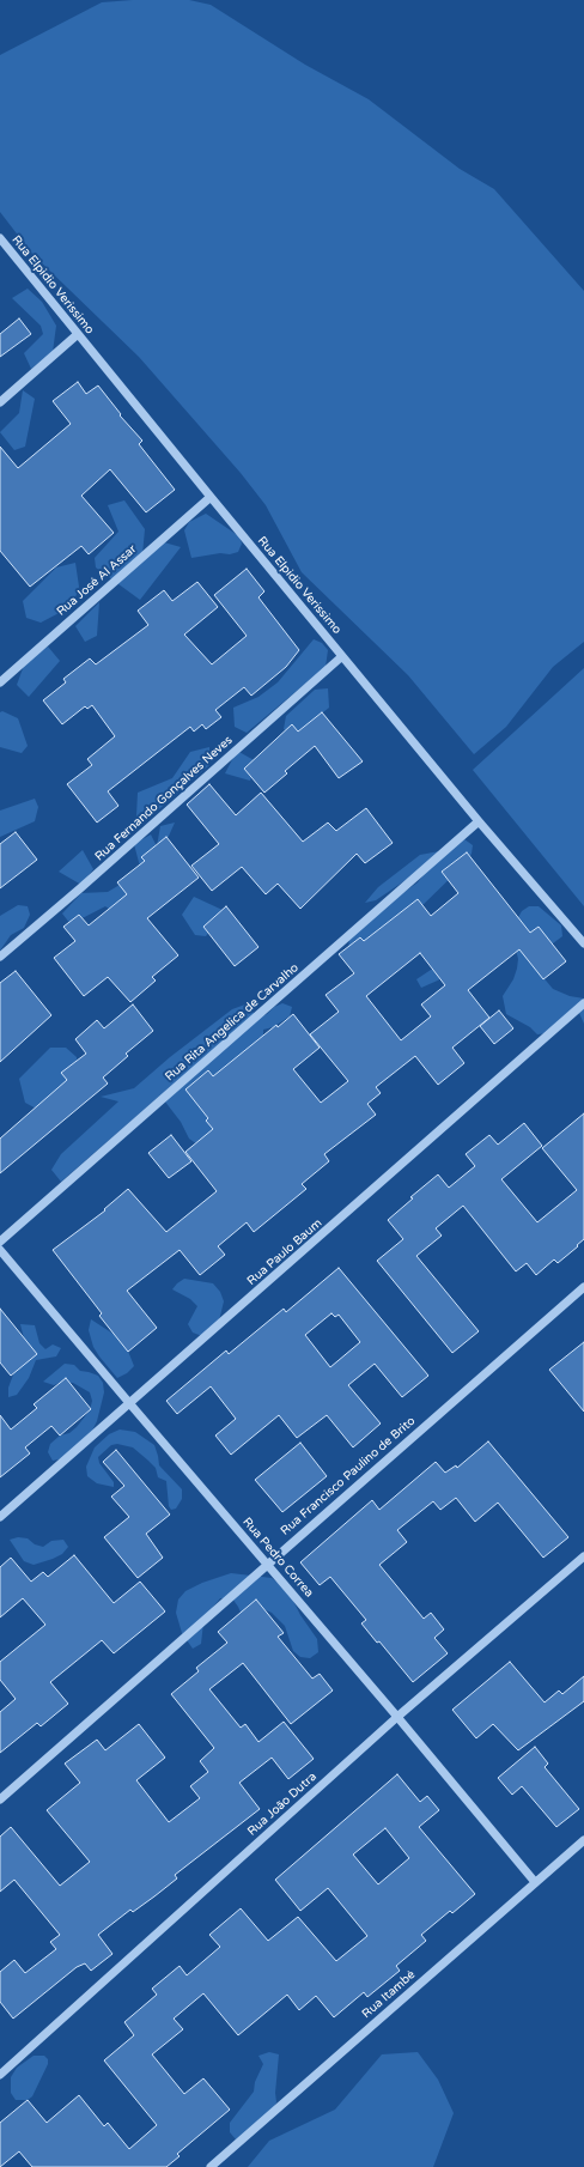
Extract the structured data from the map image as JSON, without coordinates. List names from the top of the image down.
{
  "streets": {
    "street": [
      "Rua Elpidio Verissimo",
      "Rua José Al Assar",
      "Rua Fernando Gonçalves Neves",
      "Rua Rita Angelica de Carvalho",
      "Rua Paulo Baum",
      "Rua Francisco Paulino de Brito",
      "Rua Pedro Correa",
      "Rua João Dutra",
      "Rua Itambé"
    ]
  },
  "crossings": [
    ["Rua Elpidio Verissimo", "Rua José Al Assar"],
    ["Rua Elpidio Verissimo", "Rua Fernando Gonçalves Neves"],
    ["Rua Elpidio Verissimo", "Rua Rita Angelica de Carvalho"],
    ["Rua Paulo Baum", "Rua Pedro Correa"],
    ["Rua Francisco Paulino de Brito", "Rua Pedro Correa"],
    ["Rua Pedro Correa", "Rua João Dutra"],
    ["Rua Pedro Correa", "Rua Itambé"]
  ]
}
